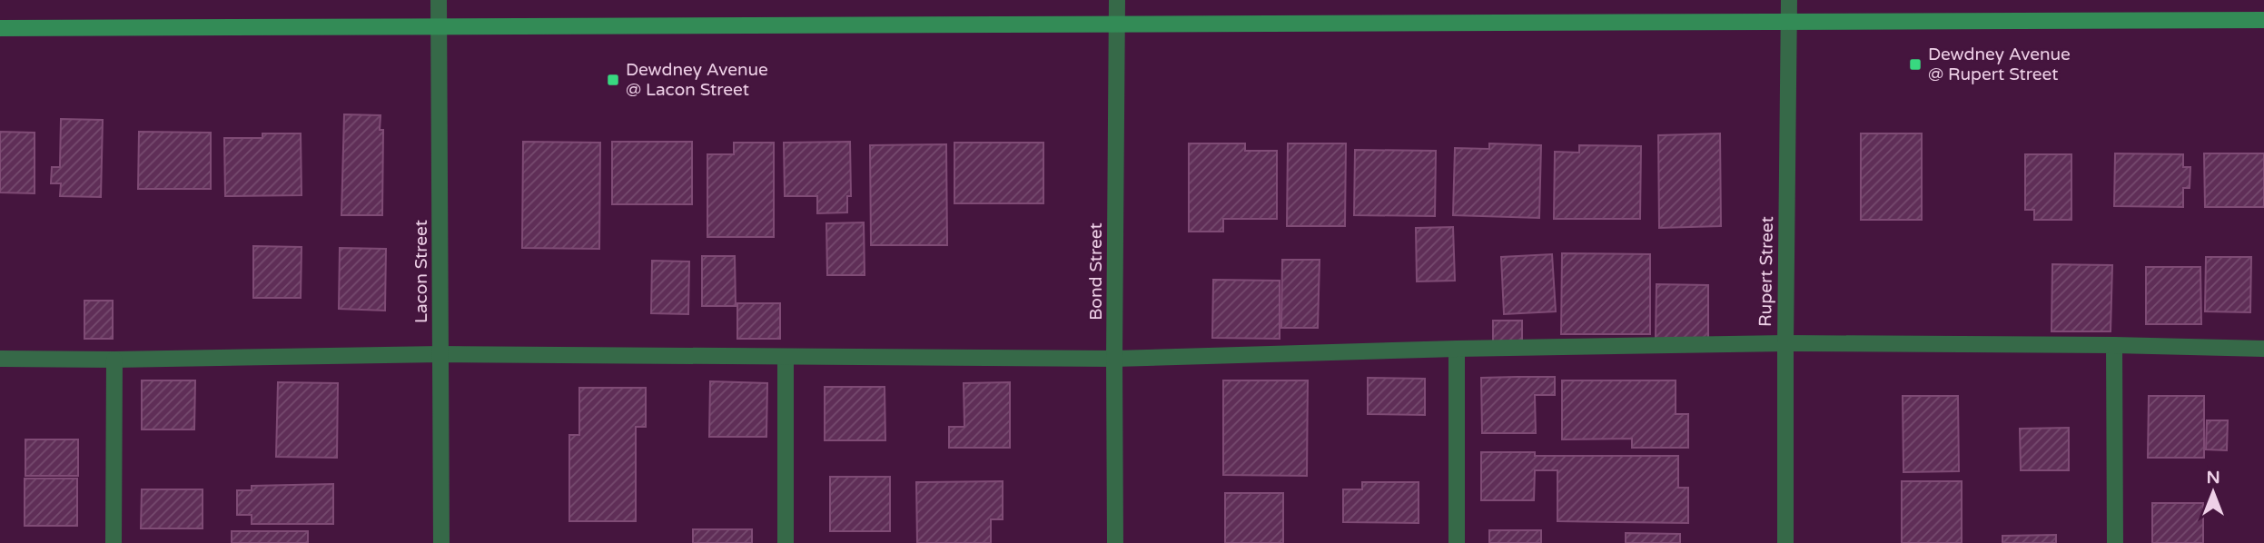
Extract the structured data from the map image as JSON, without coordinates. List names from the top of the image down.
{
  "streets": {
    "street": ["Lacon Street", "Bond Street", "Rupert Street"]
  },
  "places": {
    "transit": ["Dewdney Avenue @ Rupert Street", "Dewdney Avenue @ Lacon Street"]
  },
  "north": "top"
}
